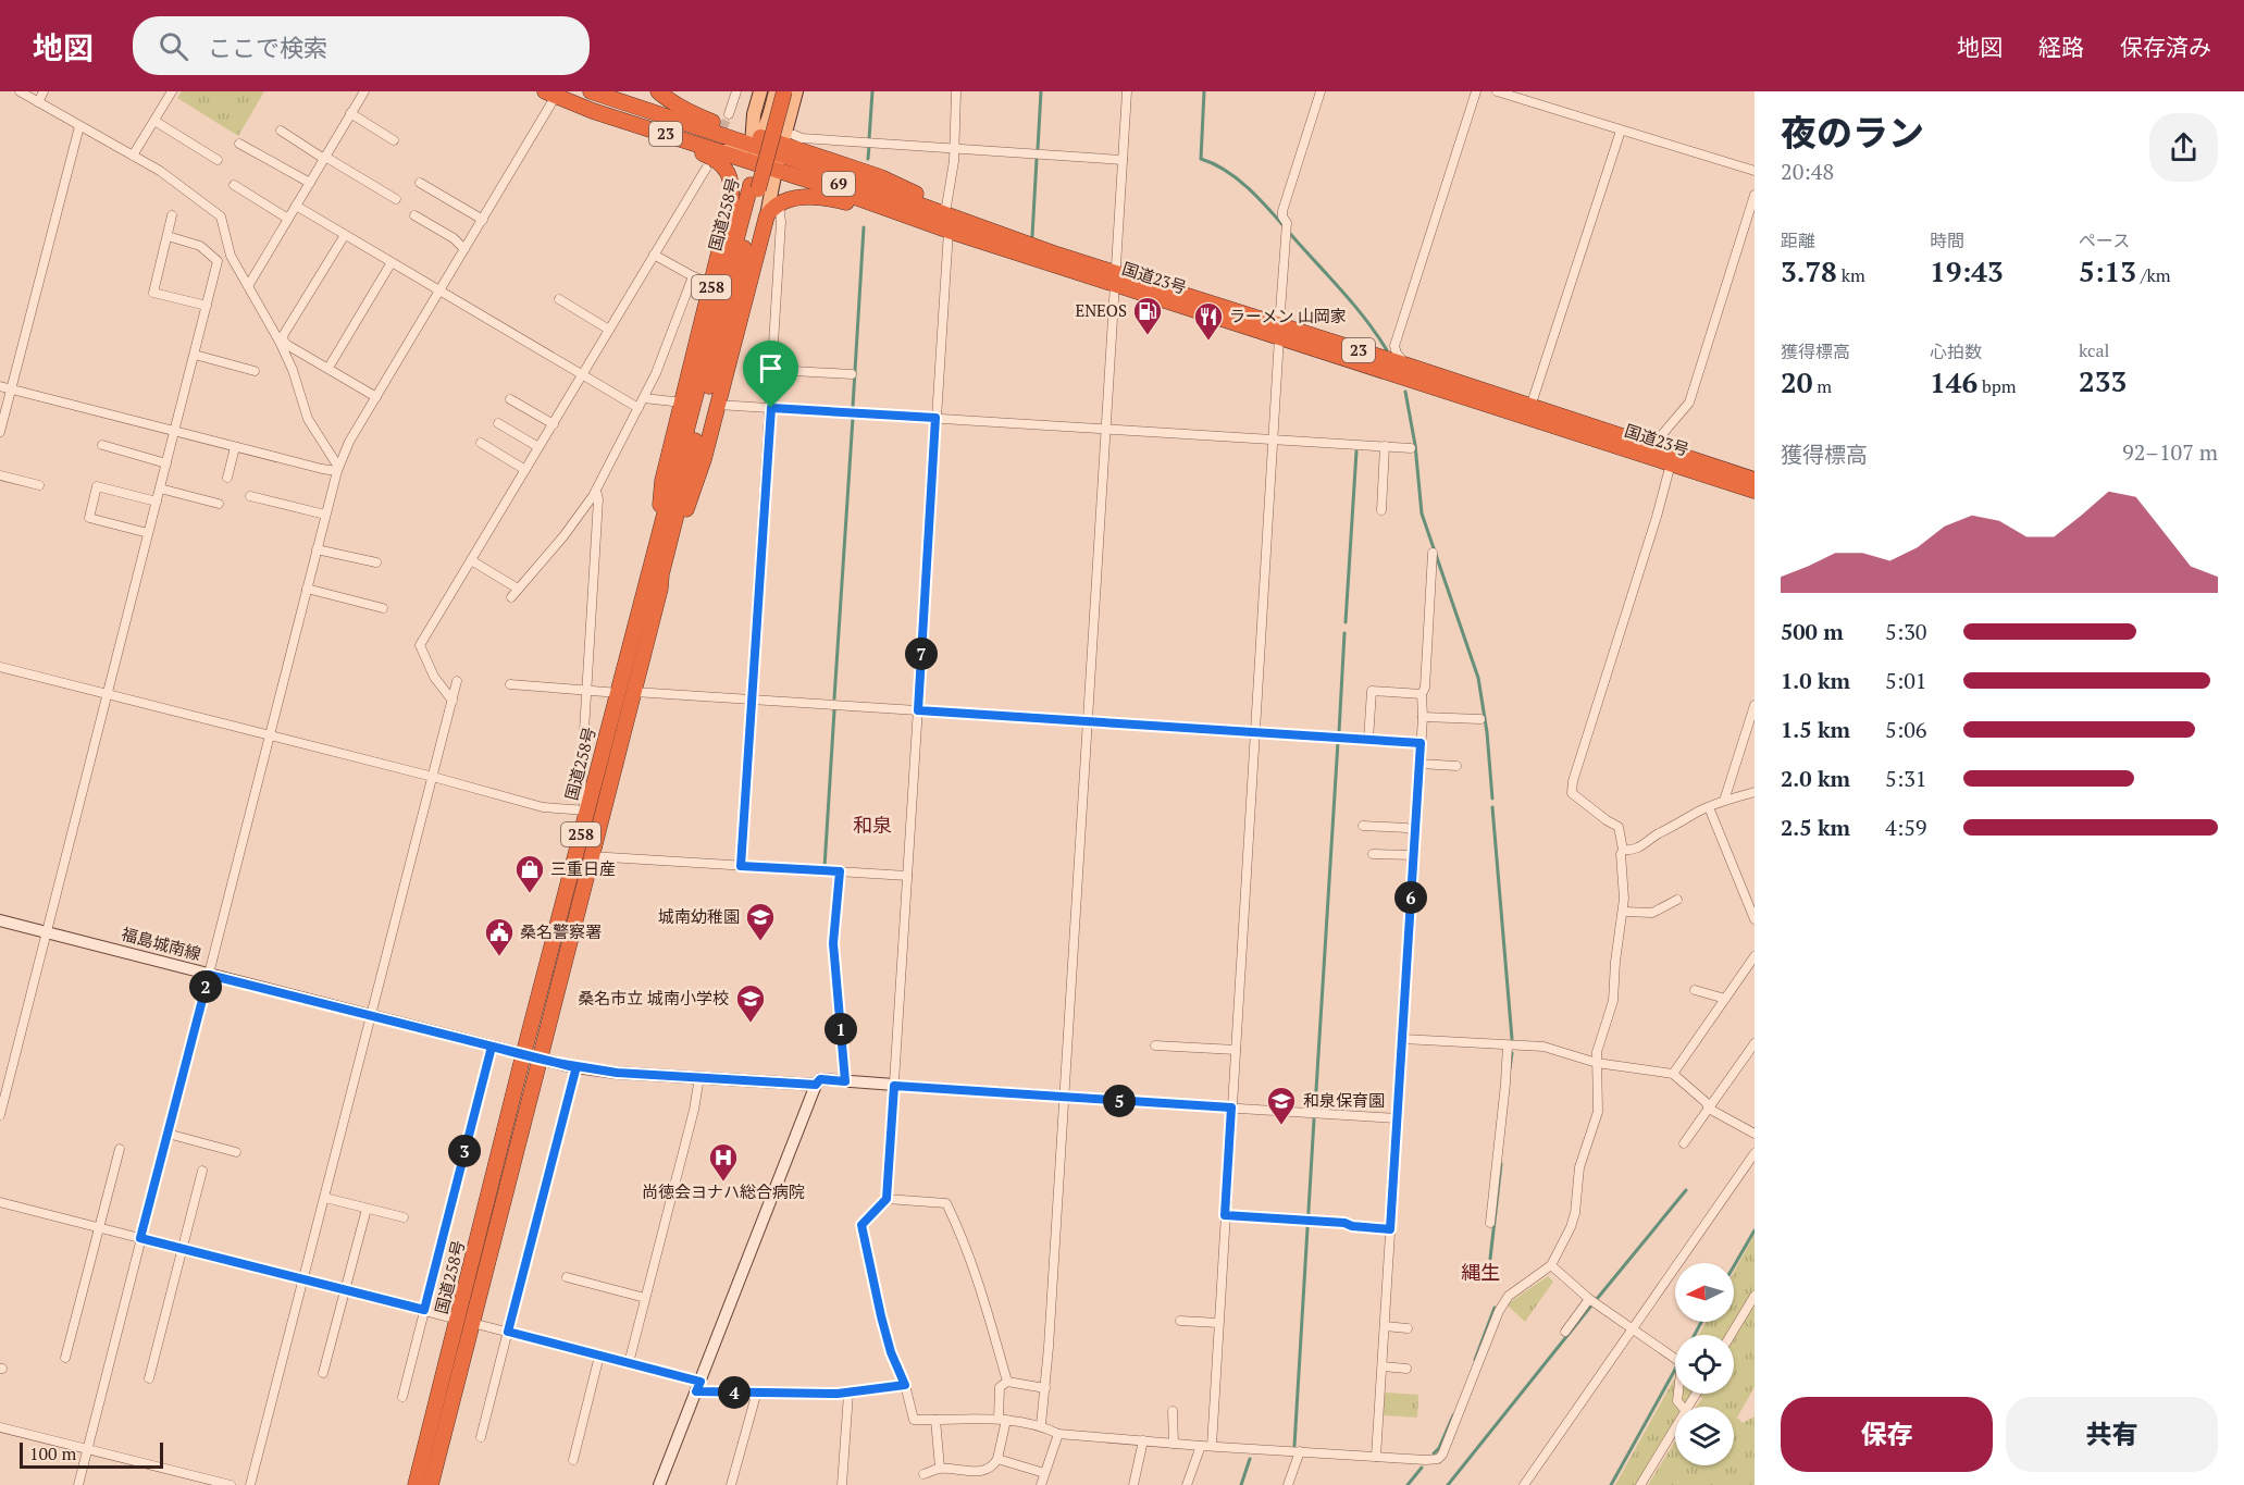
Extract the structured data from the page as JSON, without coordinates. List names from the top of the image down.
{
  "streets": {
    "highway": [
      "23",
      "国道258号",
      "国道23号",
      "258"
    ],
    "street": ["福島城南線"]
  },
  "crossings": [
    ["国道258号", "258"],
    ["国道258号", "福島城南線"],
    ["国道23号", "258"]
  ],
  "districts": ["和泉", "縄生"],
  "places": {
    "fuel station": ["ENEOS"],
    "restaurant": ["ラーメン 山岡家"],
    "shop": ["三重日産"],
    "school or university": ["城南幼稚園", "桑名市立 城南小学校", "和泉保育園"],
    "public building": ["桑名警察署"],
    "hospital": ["尚徳会ヨナハ総合病院"]
  },
  "scale_bar": "100 m",
  "north": "left",
  "page": {
    "header": "地図",
    "search": "ここで検索",
    "nav": ["地図", "経路", "保存済み"],
    "heading": ["夜のラン", "20:48"],
    "stats": [
      ["距離", "3.78 km"],
      ["時間", "19:43"],
      ["ペース", "5:13 /km"],
      ["獲得標高", "20 m"],
      ["心拍数", "146 bpm"],
      ["kcal", "233"]
    ],
    "chart": ["獲得標高", "92–107 m"],
    "list": [
      {
        "name": "500 m",
        "note": "5:30"
      },
      {
        "name": "1.0 km",
        "note": "5:01"
      },
      {
        "name": "1.5 km",
        "note": "5:06"
      },
      {
        "name": "2.0 km",
        "note": "5:31"
      },
      {
        "name": "2.5 km",
        "note": "4:59"
      }
    ],
    "pins": [
      "7",
      "6",
      "2",
      "1",
      "5",
      "3",
      "4"
    ],
    "buttons": ["保存", "共有"],
    "scale": "100 m"
  }
}
